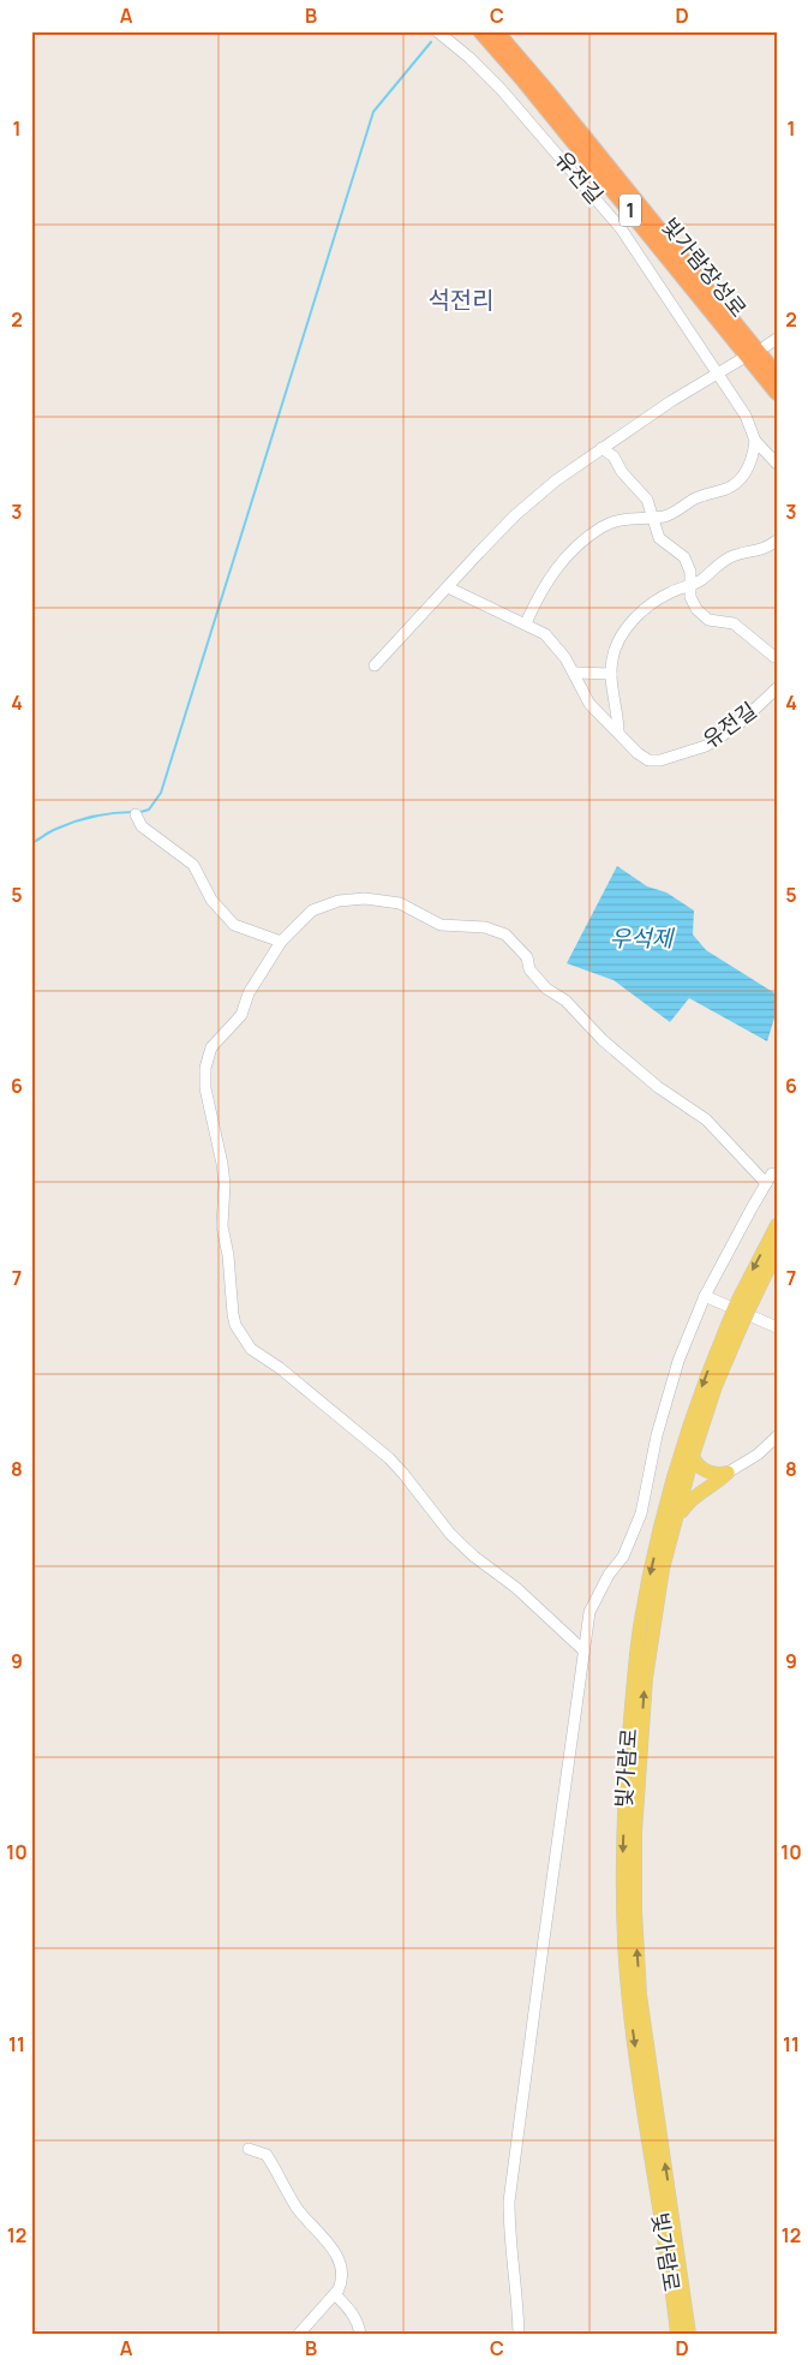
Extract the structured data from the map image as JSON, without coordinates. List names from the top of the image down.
{
  "streets": {
    "highway": ["1", "빛가람장성로"],
    "main road": ["빛가람로"],
    "street": ["유전길"]
  },
  "districts": ["석전리"],
  "water": ["우석제"],
  "grid": {
    "columns": [
      "A",
      "B",
      "C",
      "D"
    ],
    "rows": [
      "1",
      "2",
      "3",
      "4",
      "5",
      "6",
      "7",
      "8",
      "9",
      "10",
      "11",
      "12"
    ]
  }
}
